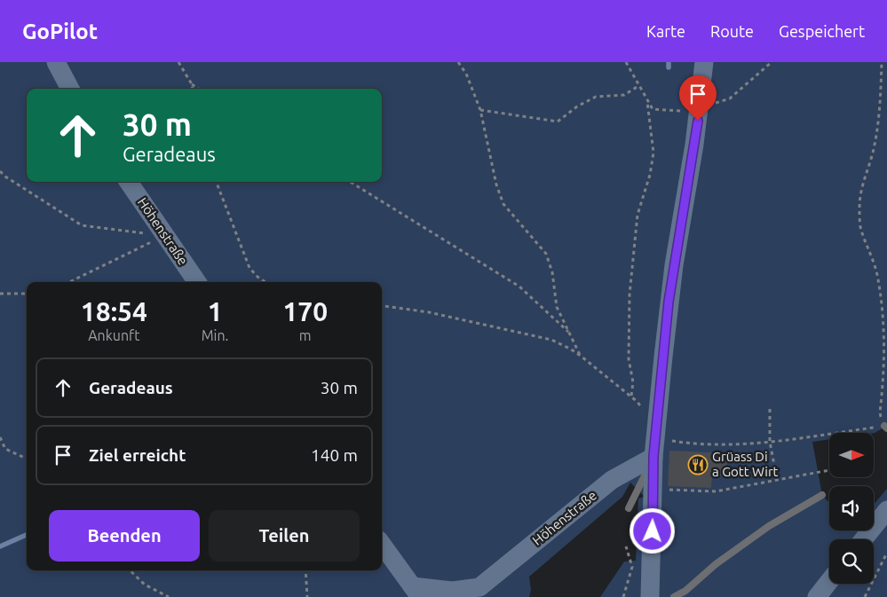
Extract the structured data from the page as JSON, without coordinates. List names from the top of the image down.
{
  "streets": {
    "street": ["Höhenstraße"]
  },
  "places": {
    "restaurant": ["Grüass Di a Gott Wirt"]
  },
  "north": "right",
  "page": {
    "header": "GoPilot",
    "nav": ["Karte", "Route", "Gespeichert"],
    "turn": ["30 m", "Geradeaus"],
    "eta": [
      "18:54",
      "Ankunft",
      "1",
      "Min.",
      "170",
      "m"
    ],
    "list": [
      {
        "name": "Geradeaus",
        "value": "30 m"
      },
      {
        "name": "Ziel erreicht",
        "value": "140 m"
      }
    ],
    "buttons": ["Beenden", "Teilen"]
  }
}
